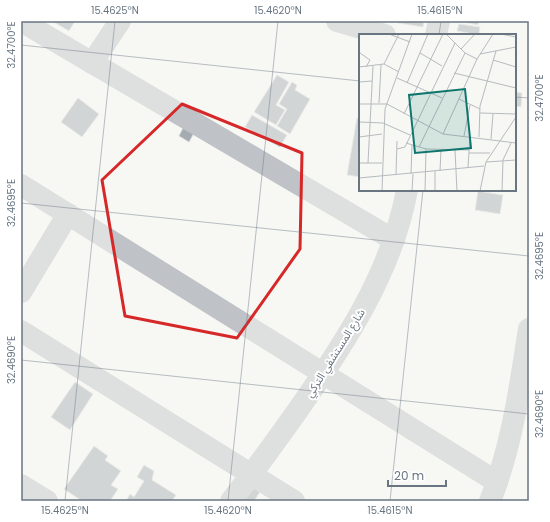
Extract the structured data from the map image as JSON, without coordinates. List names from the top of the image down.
{
  "streets": {
    "street": ["شارع المستشفي التركي"]
  },
  "scale_bar": "20 m",
  "coordinates": [
    "15.4625°N",
    "15.4620°N",
    "15.4615°N",
    "32.4700°E",
    "32.4695°E",
    "32.4690°E"
  ]
}
